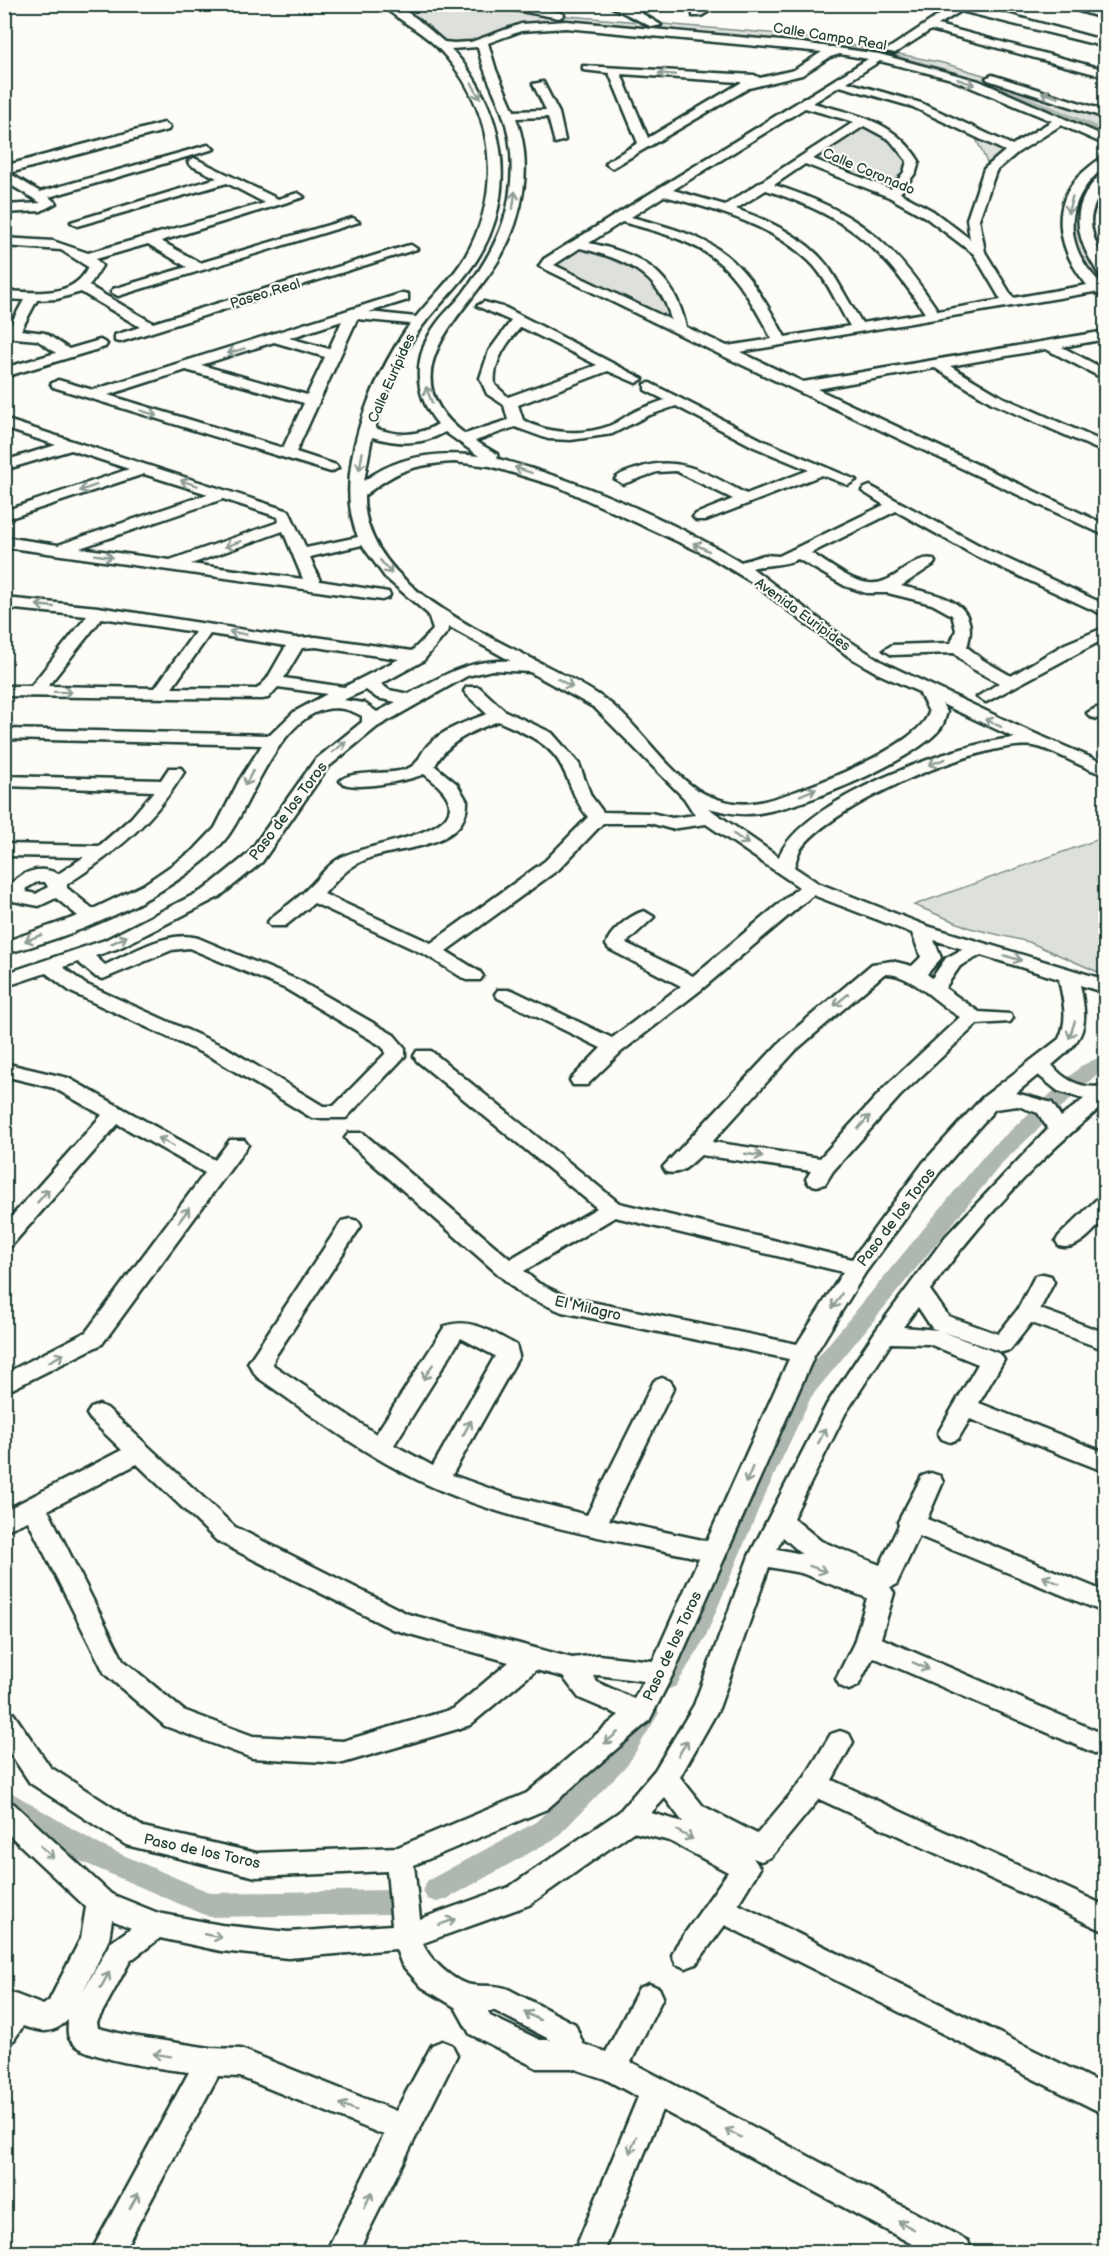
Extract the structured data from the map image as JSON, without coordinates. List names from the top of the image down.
{
  "streets": {
    "street": [
      "Calle Campo Real",
      "Calle Coronado",
      "Paseo Real",
      "Calle Eurípides",
      "Avenida Euripides",
      "Paso de los Toros",
      "El Milagro"
    ]
  },
  "crossings": [
    ["Calle Eurípides", "Avenida Euripides"],
    ["Calle Eurípides", "Paso de los Toros"],
    ["Paso de los Toros", "El Milagro"]
  ]
}
